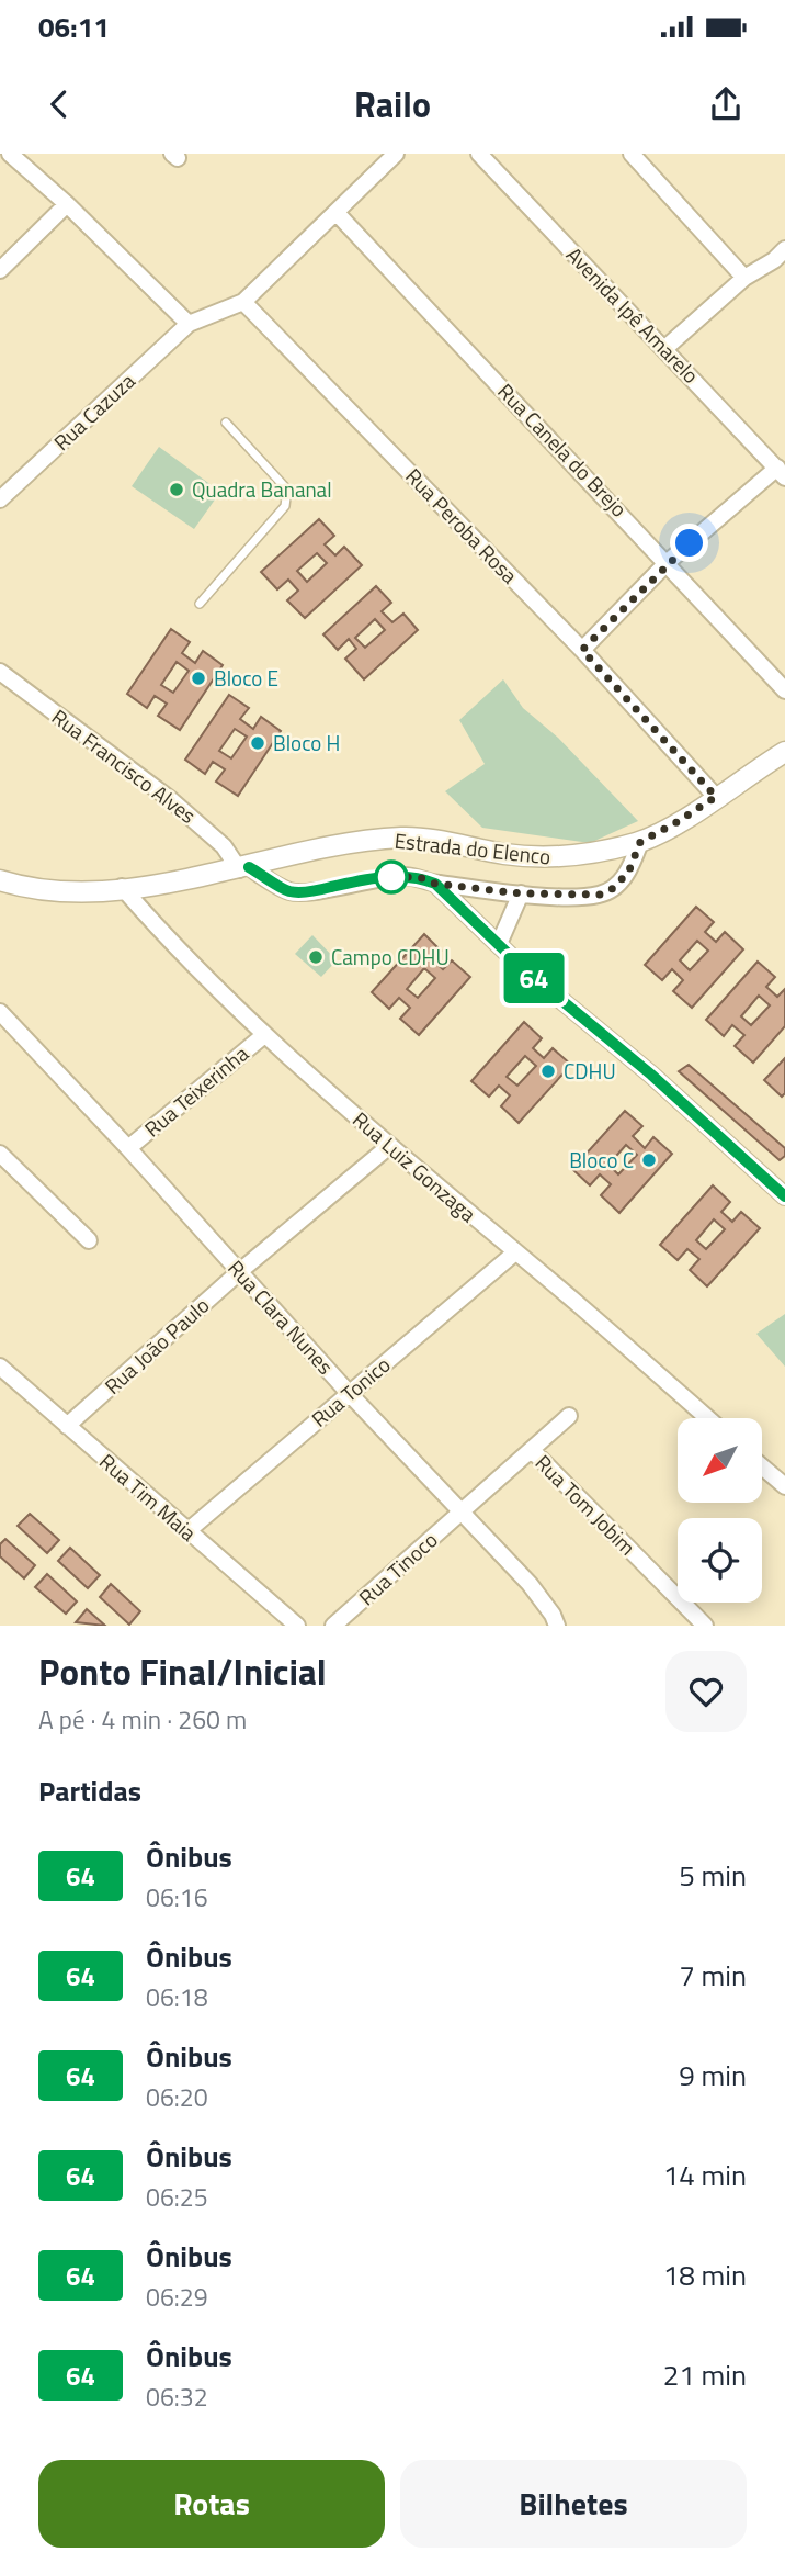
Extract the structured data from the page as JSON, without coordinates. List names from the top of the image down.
{
  "streets": {
    "street": [
      "Avenida Ipê Amarelo",
      "Rua Cazuza",
      "Rua Canela do Brejo",
      "Rua Peroba Rosa",
      "Rua Francisco Alves",
      "Estrada do Elenco",
      "Rua Teixerinha",
      "Rua Luiz Gonzaga",
      "Rua Clara Nunes",
      "Rua João Paulo",
      "Rua Tonico",
      "Rua Tim Maia",
      "Rua Tom Jobim",
      "Rua Tinoco"
    ]
  },
  "crossings": [
    ["Rua Peroba Rosa", "Estrada do Elenco"],
    ["Rua Francisco Alves", "Estrada do Elenco"],
    ["Estrada do Elenco", "Rua Luiz Gonzaga"],
    ["Rua Teixerinha", "Rua Luiz Gonzaga"],
    ["Rua Teixerinha", "Rua Clara Nunes"],
    ["Rua Luiz Gonzaga", "Rua João Paulo"],
    ["Rua Luiz Gonzaga", "Rua Tonico"],
    ["Rua Clara Nunes", "Rua João Paulo"],
    ["Rua Clara Nunes", "Rua Tonico"],
    ["Rua Clara Nunes", "Rua Tom Jobim"],
    ["Rua Clara Nunes", "Rua Tinoco"],
    ["Rua João Paulo", "Rua Tim Maia"],
    ["Rua Tonico", "Rua Tim Maia"],
    ["Rua Tom Jobim", "Rua Tinoco"]
  ],
  "places": [
    "Quadra Bananal",
    "Bloco E",
    "Bloco H",
    "Campo CDHU",
    "CDHU",
    "Bloco C"
  ],
  "lines": ["bus line 64"],
  "north": "bottom left",
  "page": {
    "status": "06:11",
    "header": "Railo",
    "on_map": "64",
    "heading": [
      ["Ponto Final/Inicial", "A pé · 4 min · 260 m"],
      "Partidas"
    ],
    "list": [
      {
        "mark": "64",
        "name": "Ônibus",
        "note": "06:16",
        "value": "5 min"
      },
      {
        "mark": "64",
        "name": "Ônibus",
        "note": "06:18",
        "value": "7 min"
      },
      {
        "mark": "64",
        "name": "Ônibus",
        "note": "06:20",
        "value": "9 min"
      },
      {
        "mark": "64",
        "name": "Ônibus",
        "note": "06:25",
        "value": "14 min"
      },
      {
        "mark": "64",
        "name": "Ônibus",
        "note": "06:29",
        "value": "18 min"
      },
      {
        "mark": "64",
        "name": "Ônibus",
        "note": "06:32",
        "value": "21 min"
      }
    ],
    "buttons": ["Rotas", "Bilhetes"]
  }
}
